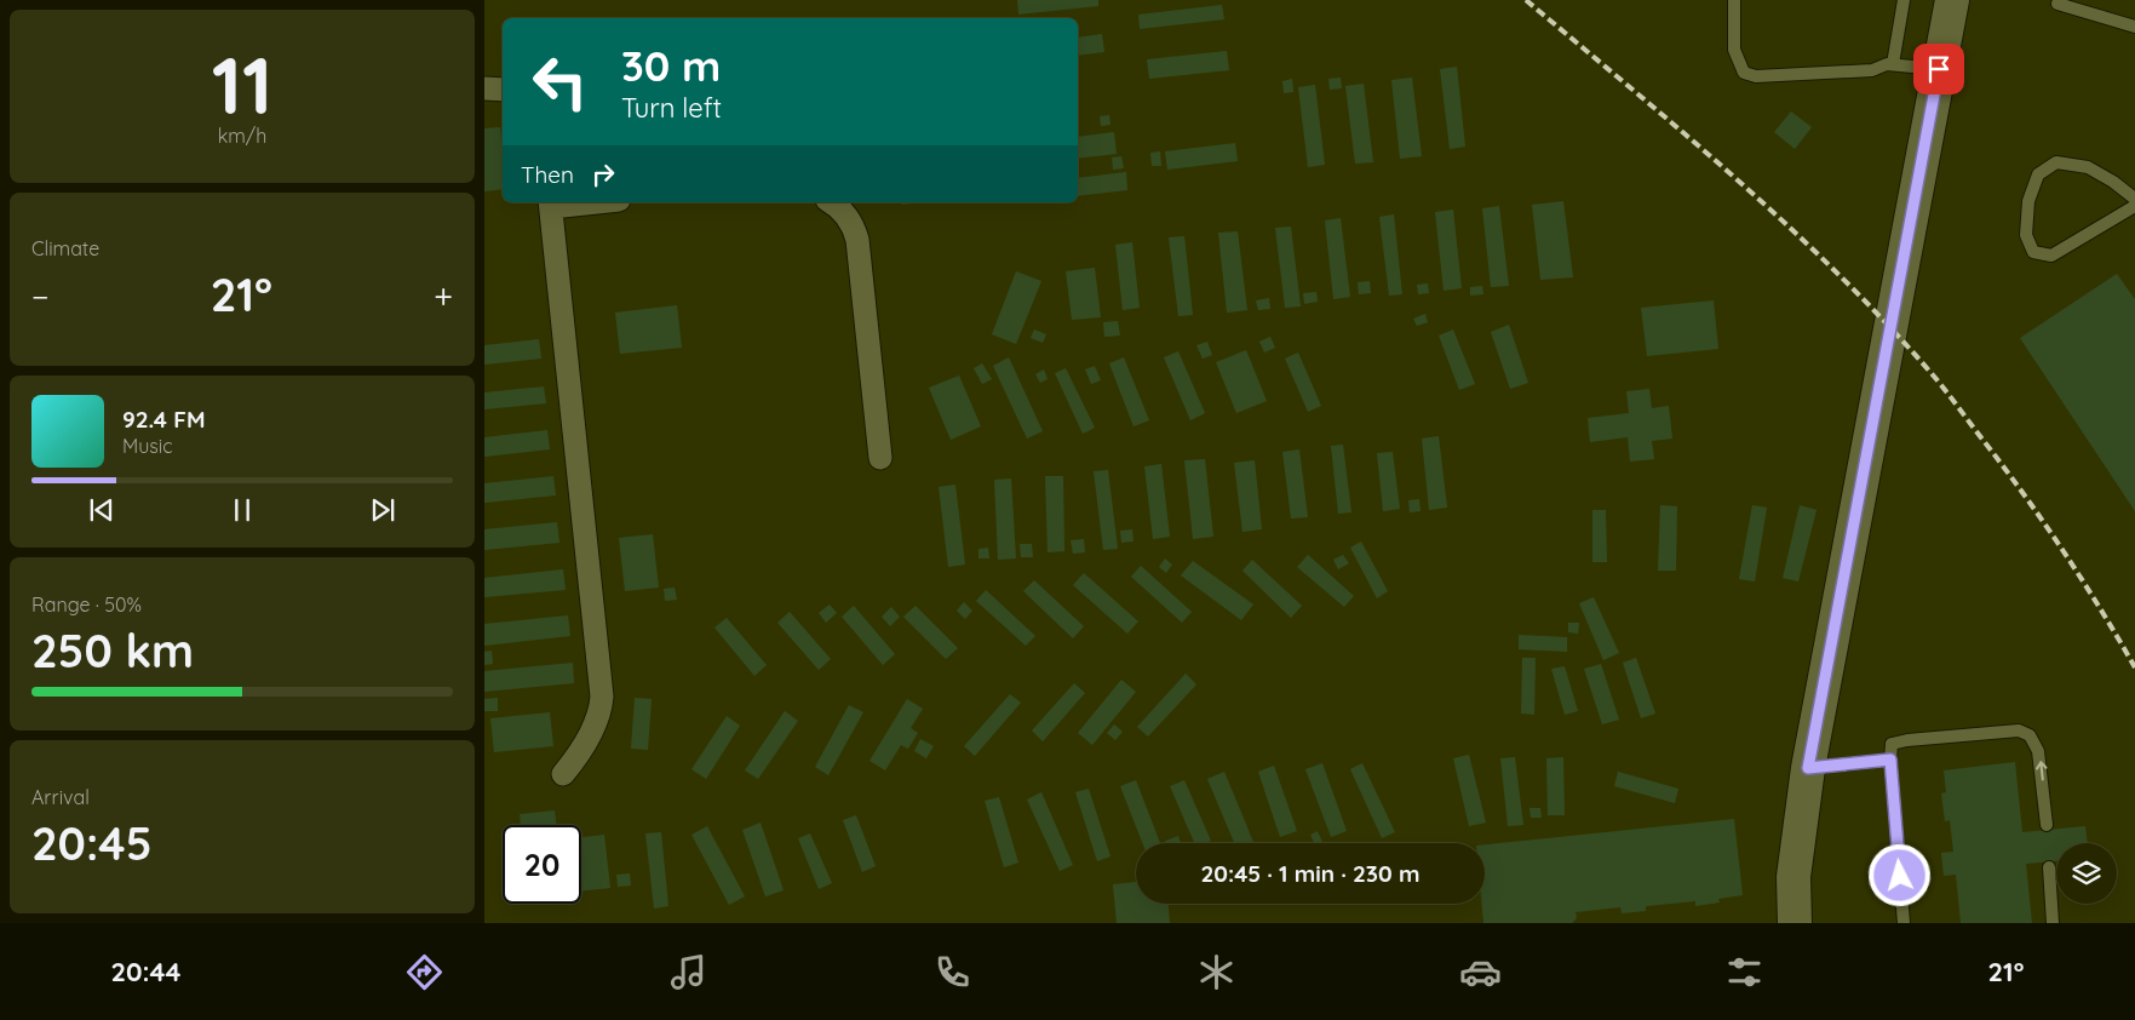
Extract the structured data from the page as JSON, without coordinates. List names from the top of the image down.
{
  "page": {
    "tile": [
      ["11", "km/h"],
      "Climate",
      ["Range · 50%", "250 km"],
      ["Arrival", "20:45"]
    ],
    "turn": ["30 m", "Turn left"],
    "then": "Then",
    "heat": ["−", "21°", "+"],
    "song": ["92.4 FM", "Music"],
    "limit": "20",
    "trip": "20:45 · 1 min · 230 m",
    "tabs": ["20:44", "21°"]
  }
}
